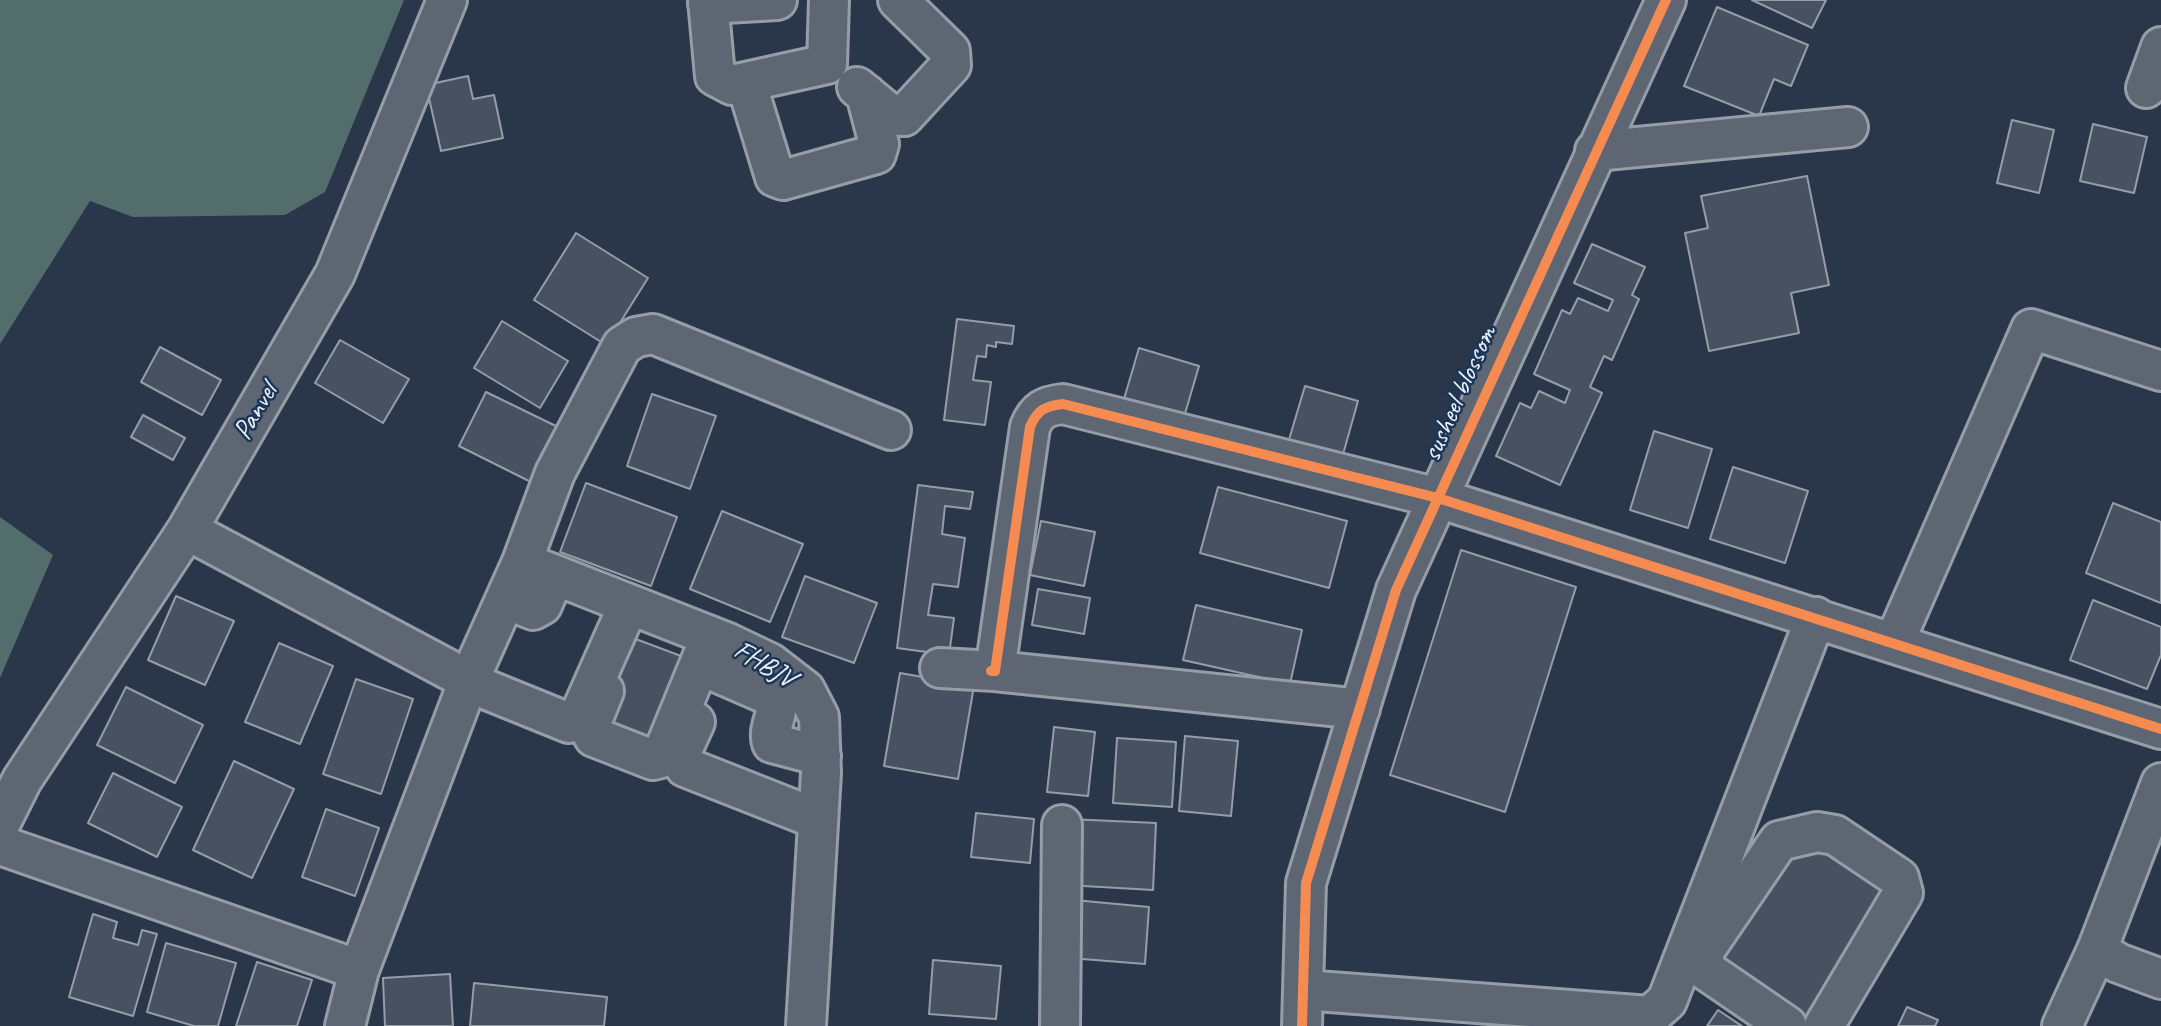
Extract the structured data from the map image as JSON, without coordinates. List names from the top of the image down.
{
  "streets": {
    "street": ["susheel blossom", "Panvel", "FHBJV"]
  }
}
